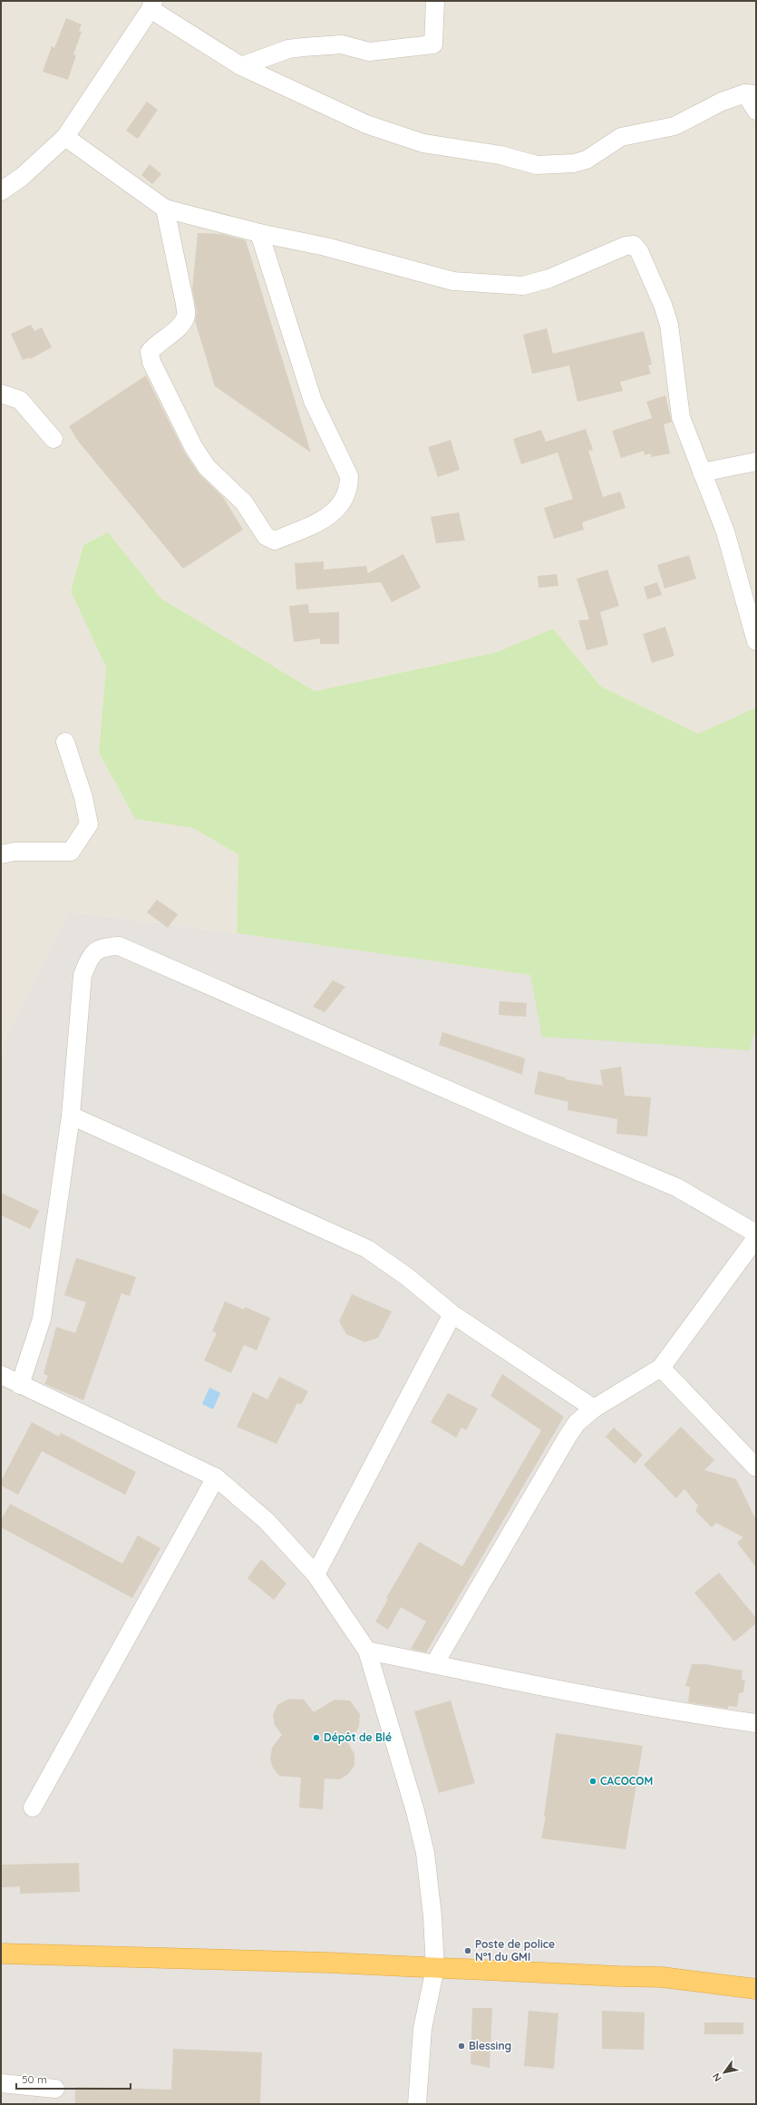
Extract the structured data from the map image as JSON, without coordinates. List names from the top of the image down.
{
  "places": [
    "Dépôt de Blé",
    "CACOCOM",
    "Poste de police N°1 du GMI",
    "Blessing"
  ],
  "scale_bar": "50 m",
  "north": "bottom left"
}
